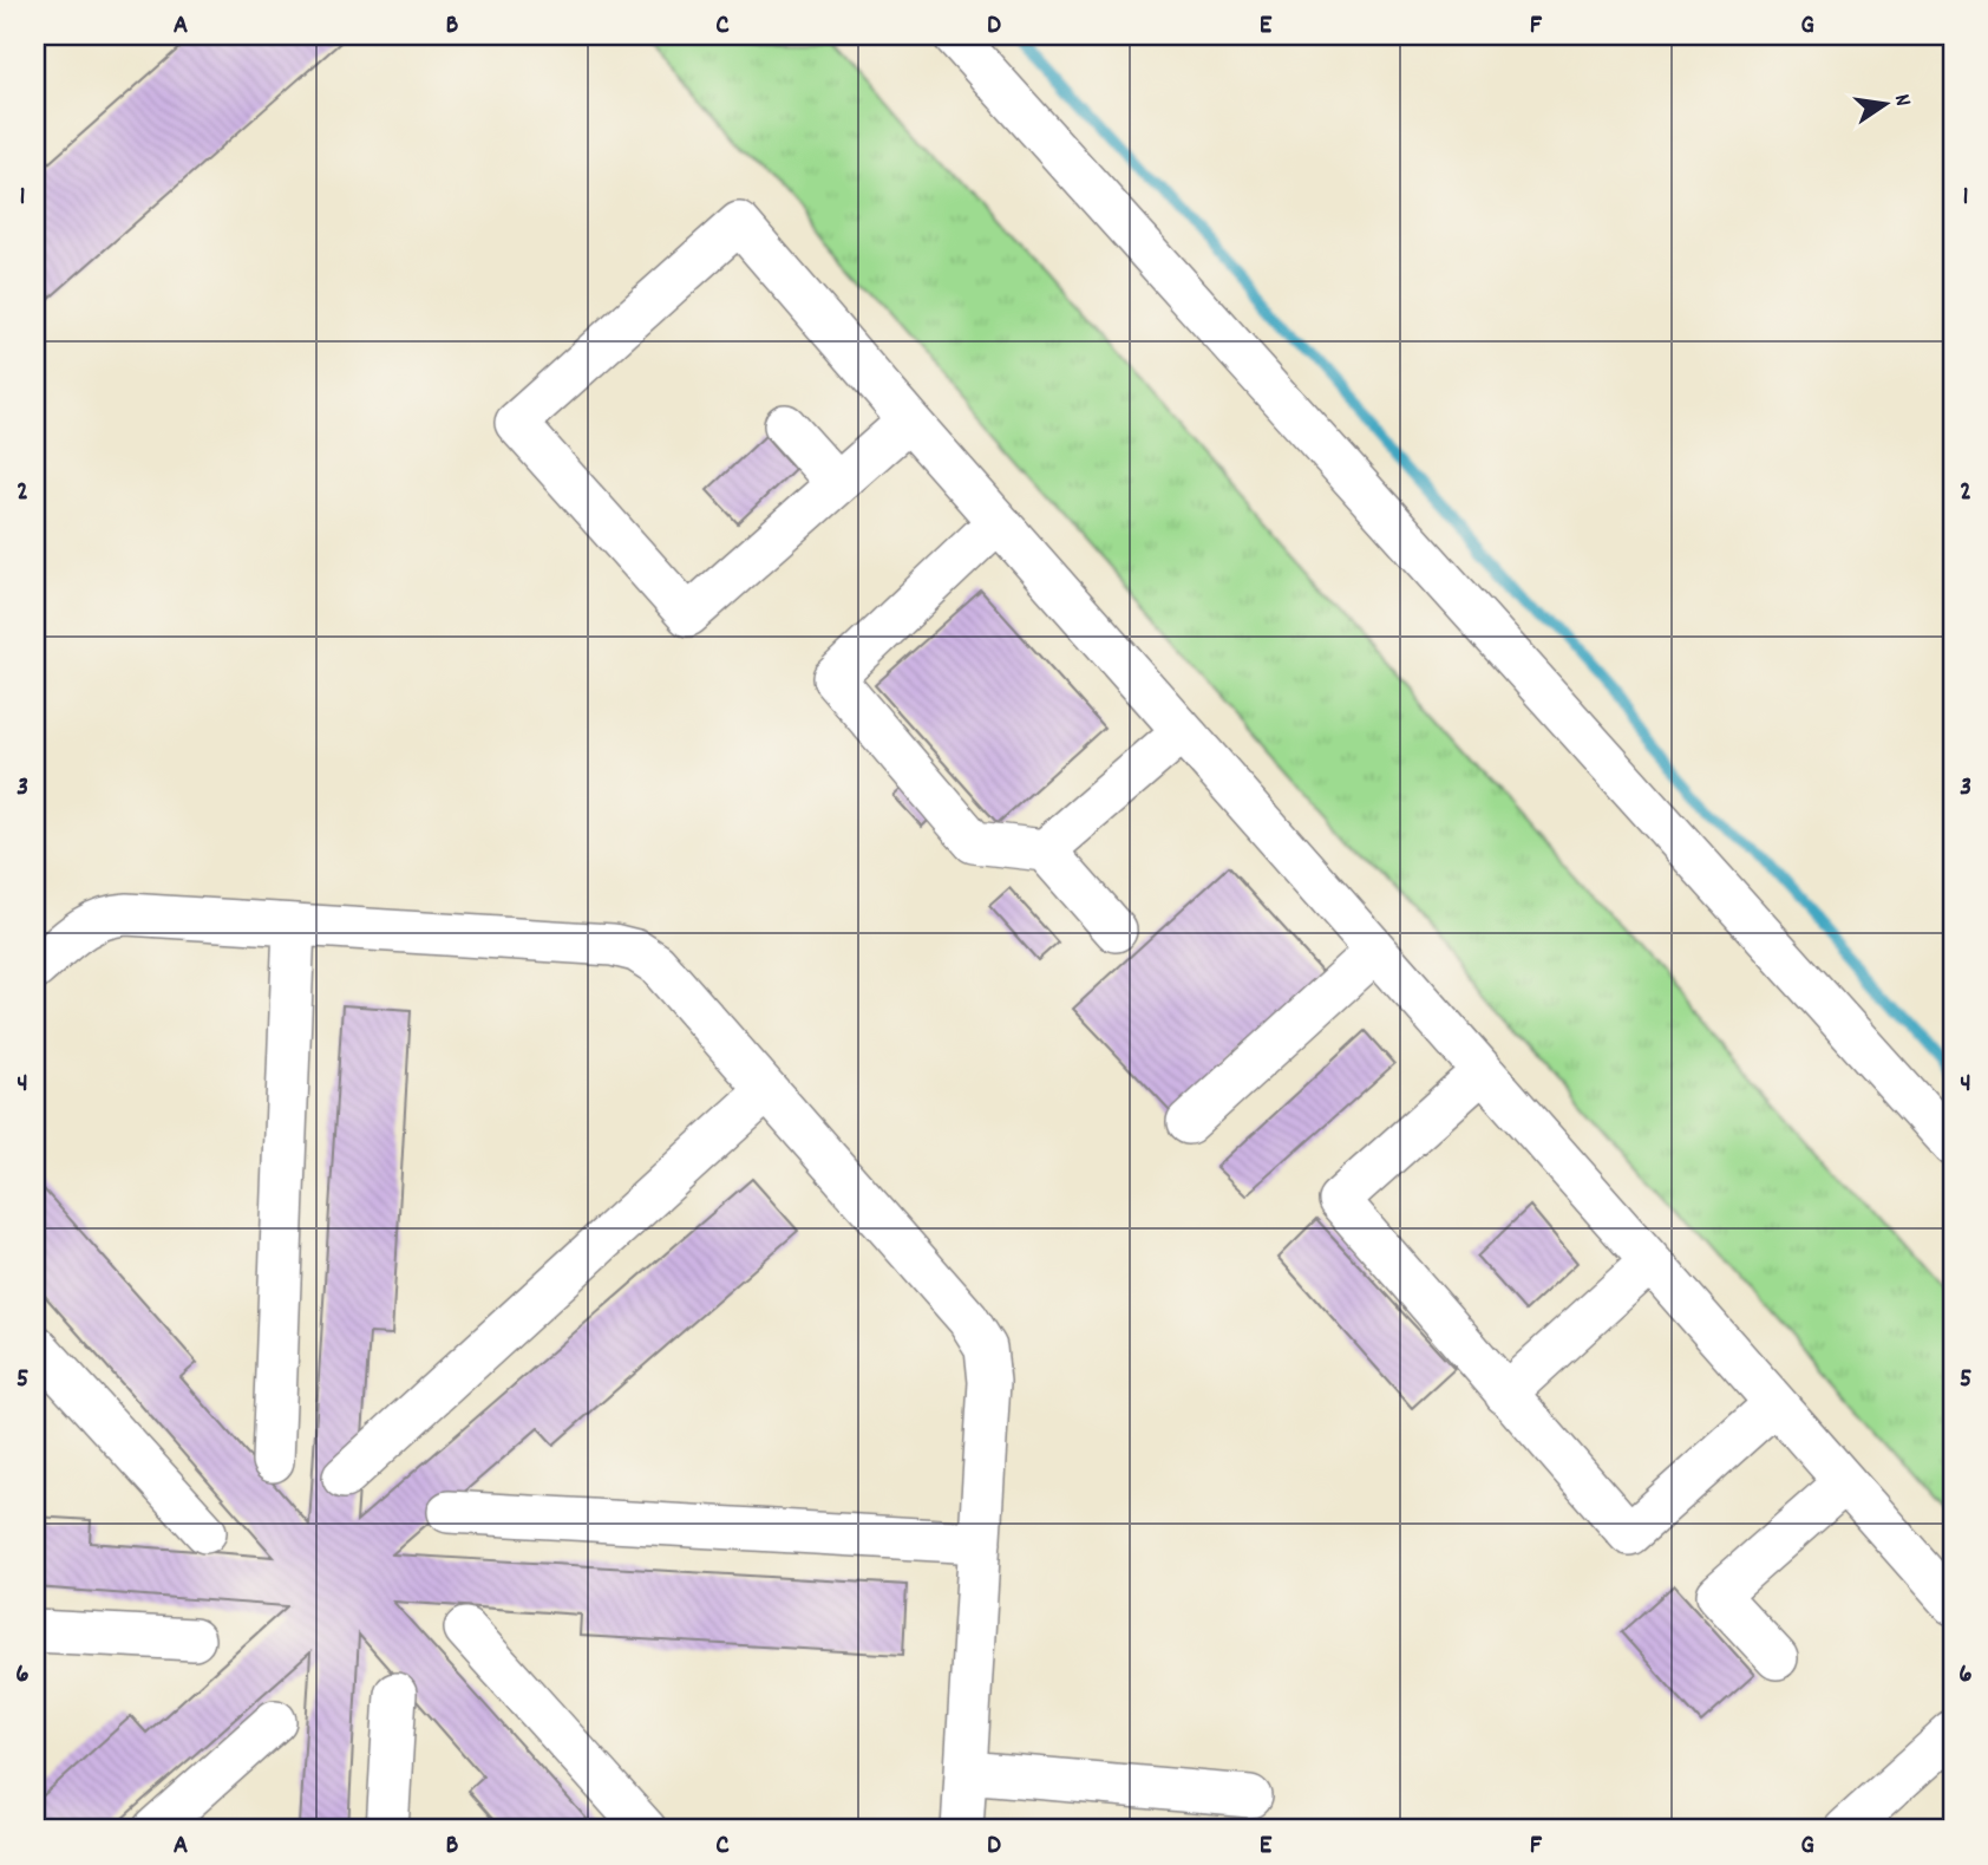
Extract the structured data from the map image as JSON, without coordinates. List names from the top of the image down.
{
  "north": "right",
  "grid": {
    "columns": [
      "A",
      "B",
      "C",
      "D",
      "E",
      "F",
      "G"
    ],
    "rows": [
      "1",
      "2",
      "3",
      "4",
      "5",
      "6"
    ]
  }
}
